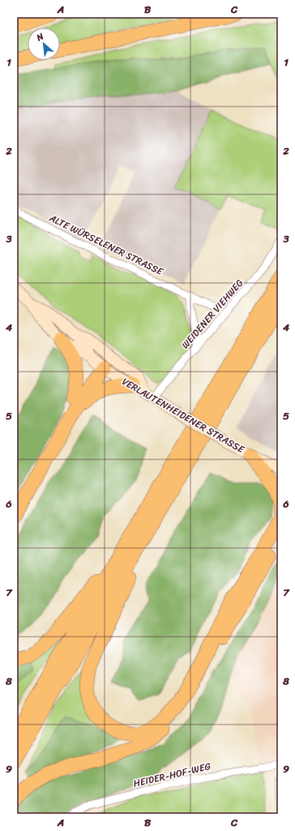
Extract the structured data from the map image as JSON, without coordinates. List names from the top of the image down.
{
  "streets": {
    "main road": ["VERLAUTENHEIDENER STRASSE"],
    "street": ["ALTE WÜRSELENER STRASSE", "WEIDENER VIEHWEG", "HEIDER-HOF-WEG"]
  },
  "crossings": [
    ["WEIDENER VIEHWEG", "VERLAUTENHEIDENER STRASSE"]
  ],
  "north": "top left",
  "grid": {
    "columns": ["A", "B", "C"],
    "rows": [
      "1",
      "2",
      "3",
      "4",
      "5",
      "6",
      "7",
      "8",
      "9"
    ]
  }
}
